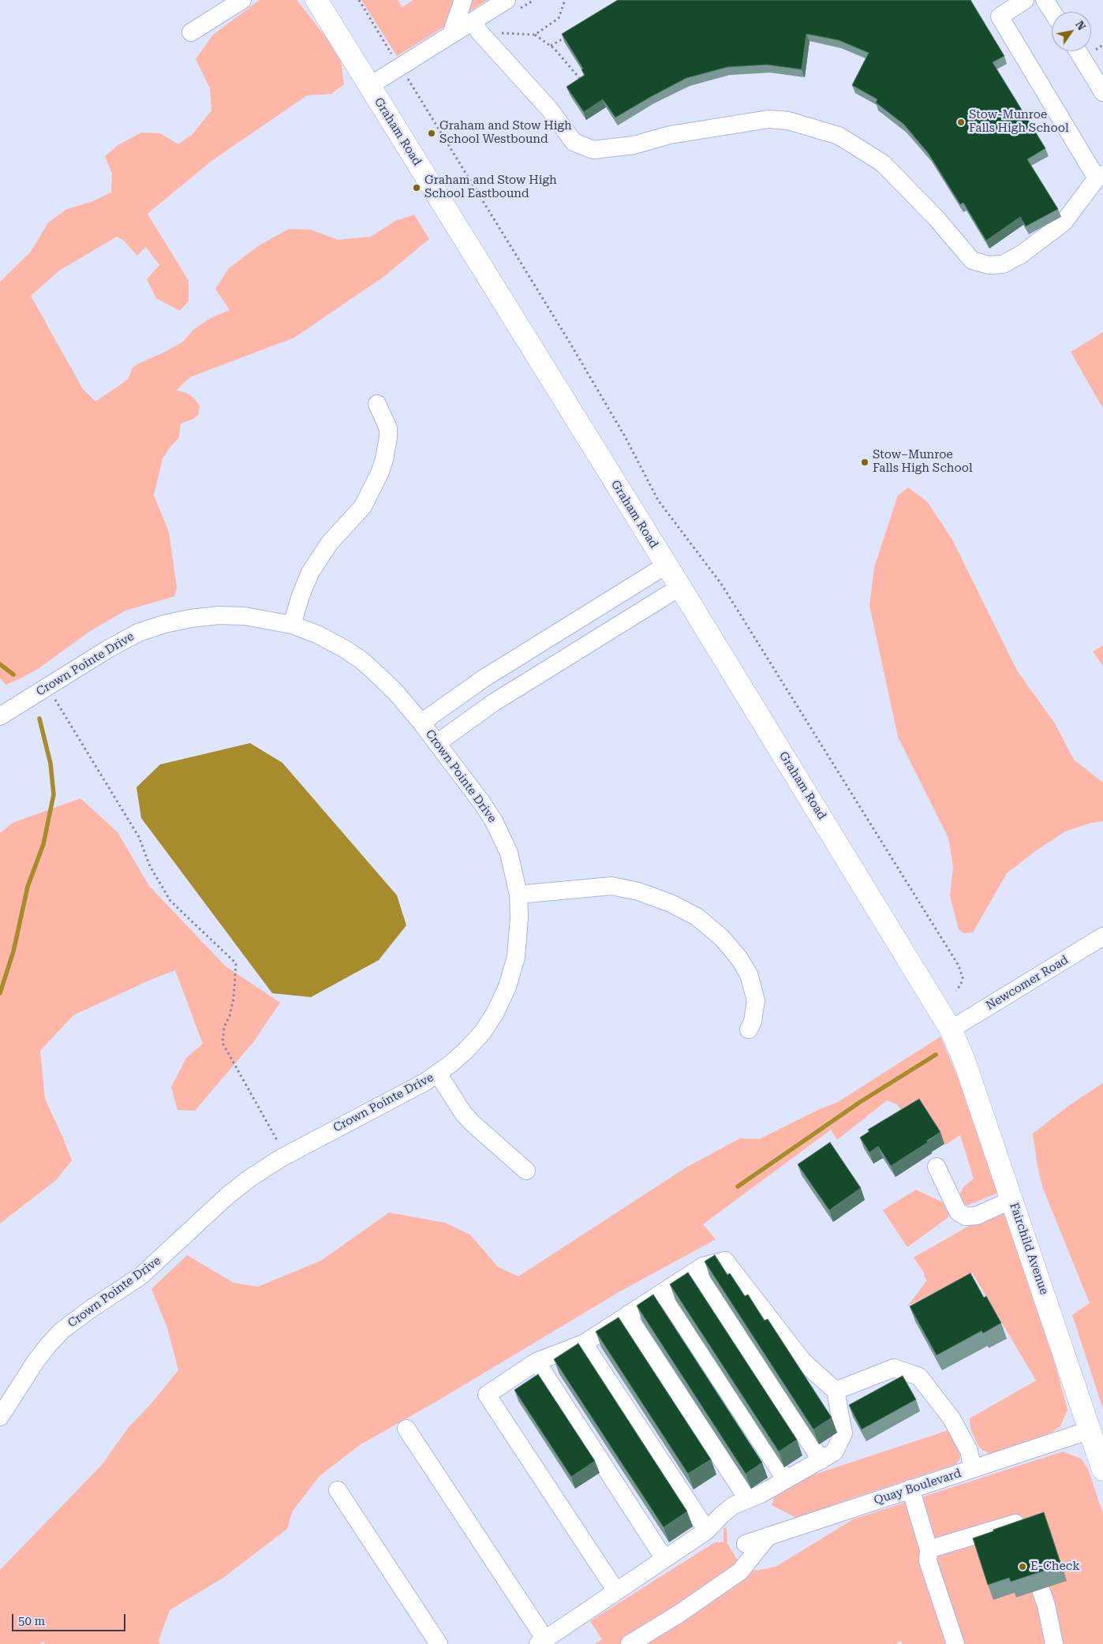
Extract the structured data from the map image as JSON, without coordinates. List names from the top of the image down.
{
  "streets": {
    "main road": ["Graham Road", "Fairchild Avenue"],
    "street": ["Crown Pointe Drive", "Newcomer Road", "Quay Boulevard"]
  },
  "crossings": [
    ["Graham Road", "Newcomer Road"],
    ["Graham Road", "Fairchild Avenue"],
    ["Newcomer Road", "Fairchild Avenue"],
    ["Fairchild Avenue", "Quay Boulevard"]
  ],
  "places": [
    "Stow-Munroe Falls High School",
    "Graham and Stow High School Westbound",
    "Graham and Stow High School Eastbound",
    "Stow–Munroe Falls High School",
    "E-Check"
  ],
  "scale_bar": "50 m",
  "north": "top right"
}
